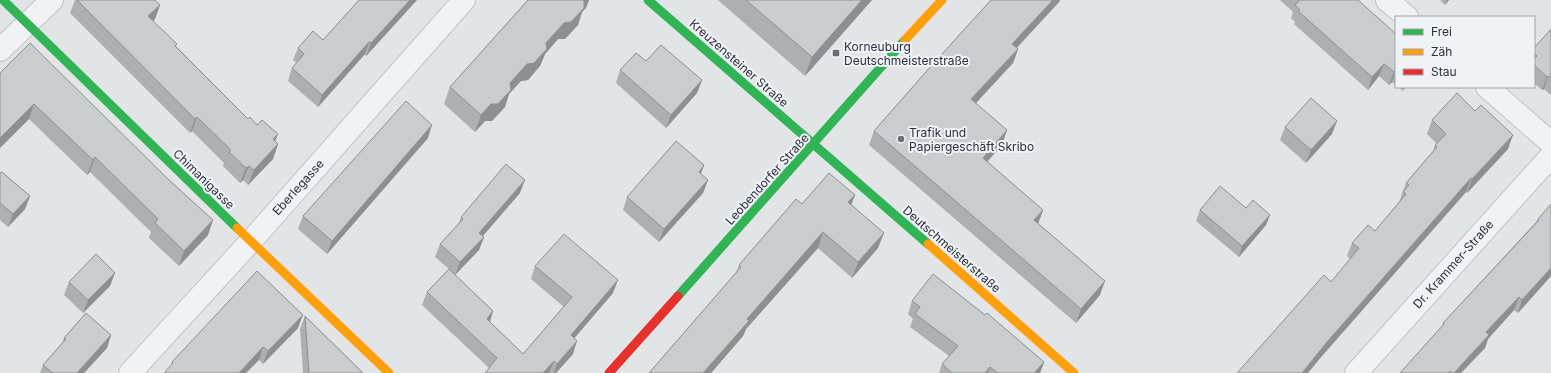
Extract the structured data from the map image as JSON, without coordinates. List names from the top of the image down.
{
  "streets": {
    "street": [
      "Kreuzensteiner Straße",
      "Chimanigasse",
      "Leobendorfer Straße",
      "Eberlegasse",
      "Deutschmeisterstraße",
      "Dr. Krammer-Straße"
    ]
  },
  "crossings": [
    ["Kreuzensteiner Straße", "Leobendorfer Straße"],
    ["Kreuzensteiner Straße", "Deutschmeisterstraße"],
    ["Chimanigasse", "Eberlegasse"],
    ["Leobendorfer Straße", "Deutschmeisterstraße"]
  ],
  "places": {
    "transit": ["Korneuburg Deutschmeisterstraße"],
    "other": ["Trafik und Papiergeschäft Skribo"]
  },
  "legend": ["Frei", "Zäh", "Stau"]
}
